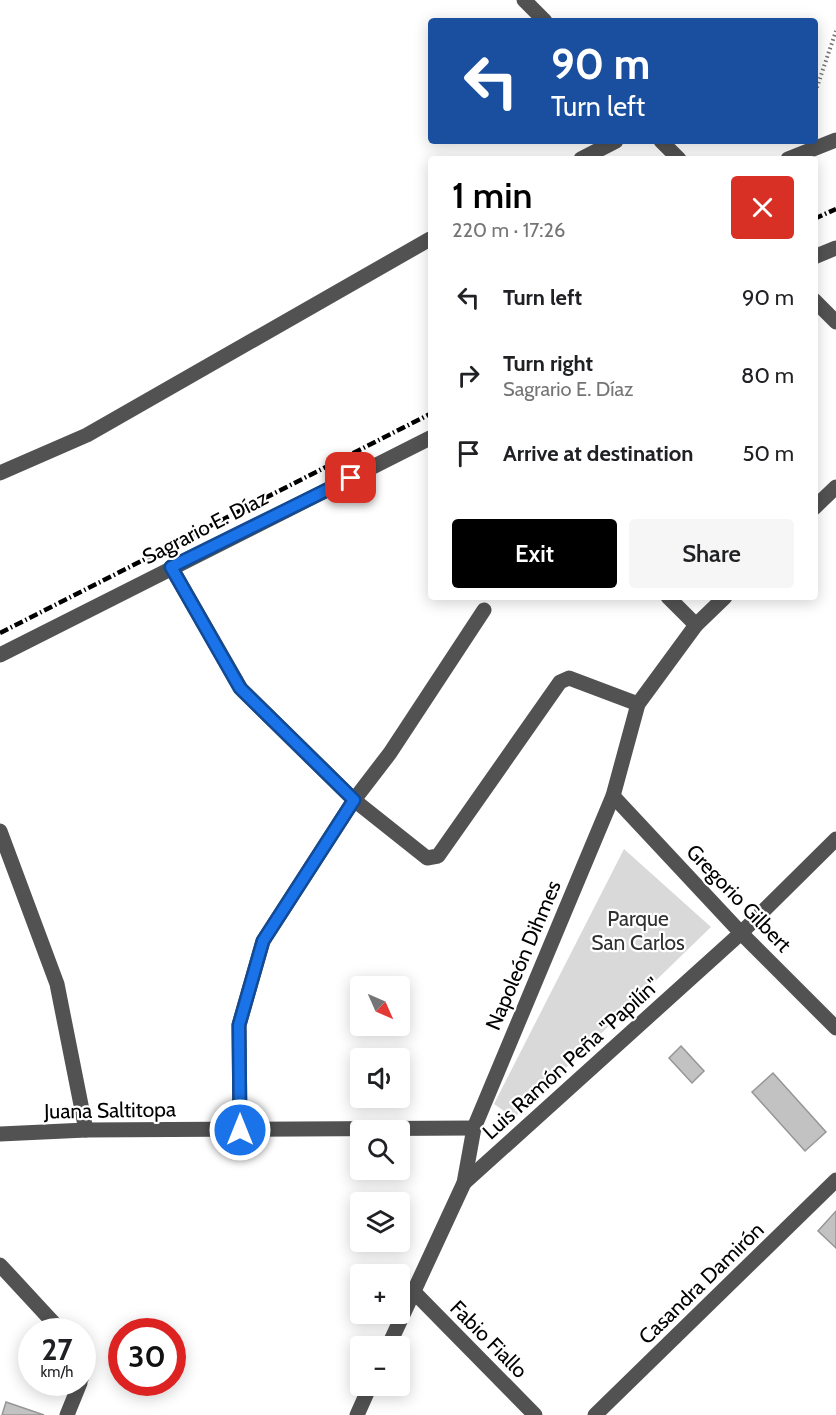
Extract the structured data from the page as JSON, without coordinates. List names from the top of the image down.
{
  "streets": {
    "street": [
      "Sagrario E. Díaz",
      "Gregorio Gilbert",
      "Napoleón Dihmes",
      "Luis Ramón Peña \"Papilín\"",
      "Juana Saltitopa",
      "Casandra Damirón",
      "Fabio Fiallo"
    ]
  },
  "crossings": [
    ["Gregorio Gilbert", "Napoleón Dihmes"],
    ["Gregorio Gilbert", "Luis Ramón Peña \"Papilín\""],
    ["Napoleón Dihmes", "Luis Ramón Peña \"Papilín\""],
    ["Napoleón Dihmes", "Juana Saltitopa"],
    ["Napoleón Dihmes", "Fabio Fiallo"]
  ],
  "parks": ["Parque San Carlos"],
  "north": "bottom right",
  "page": {
    "turn": ["90 m", "Turn left"],
    "heading": ["1 min", "220 m · 17:26"],
    "list": [
      {
        "name": "Turn left",
        "value": "90 m"
      },
      {
        "name": "Turn right",
        "note": "Sagrario E. Díaz",
        "value": "80 m"
      },
      {
        "name": "Arrive at destination",
        "value": "50 m"
      }
    ],
    "buttons": ["Exit", "Share"],
    "map_buttons": ["+", "−"],
    "speed": "27 km/h",
    "limit": "30"
  }
}
